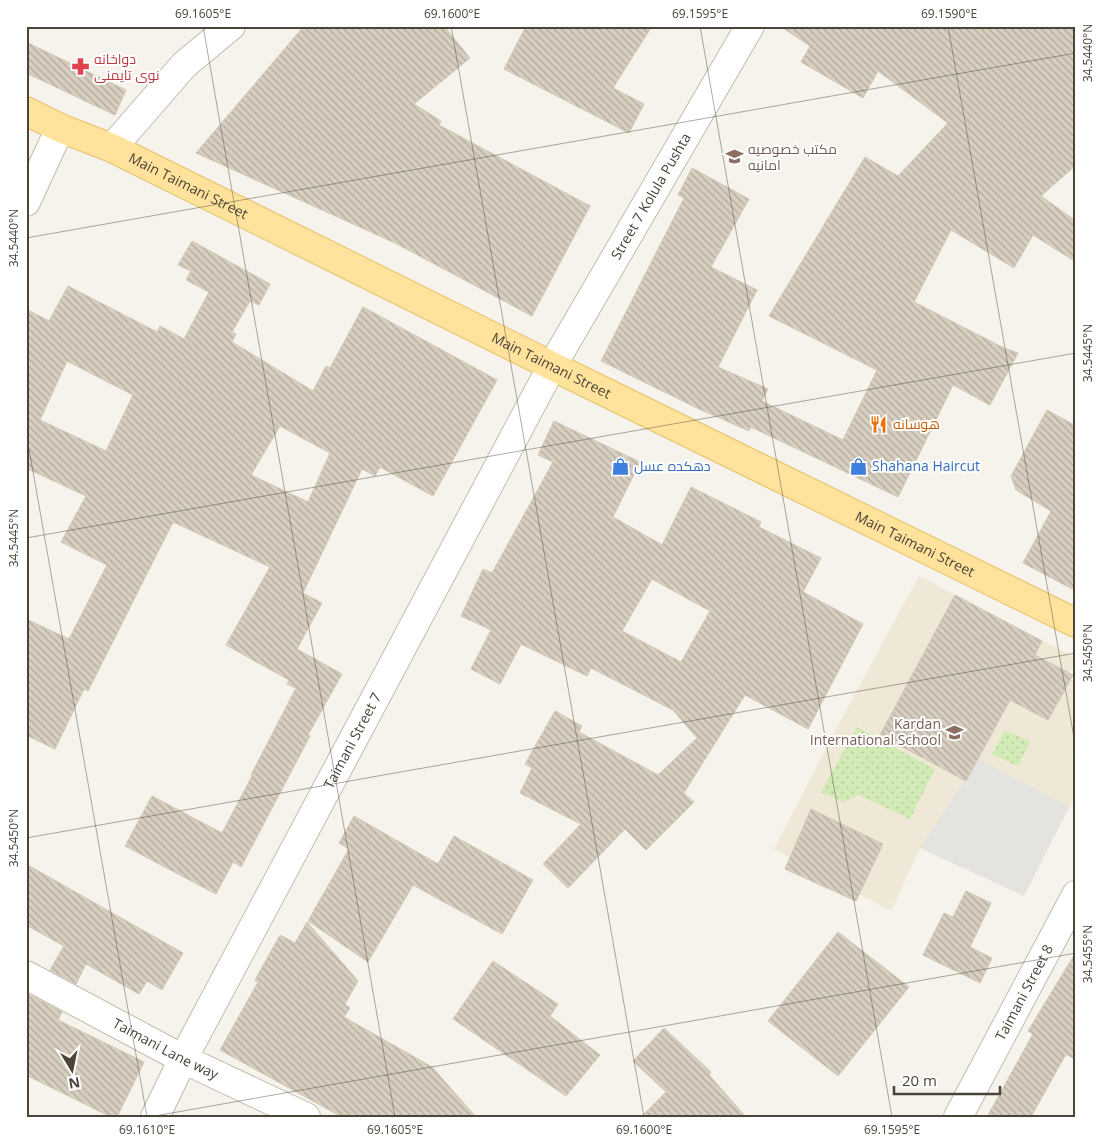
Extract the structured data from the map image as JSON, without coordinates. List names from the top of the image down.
{
  "streets": {
    "main road": ["Main Taimani Street"],
    "street": [
      "Street 7 Kolula Pushta",
      "Taimani Street 7",
      "Taimani Street 8",
      "Taimani Lane way"
    ]
  },
  "crossings": [
    ["Main Taimani Street", "Street 7 Kolula Pushta"],
    ["Main Taimani Street", "Taimani Street 7"],
    ["Street 7 Kolula Pushta", "Taimani Street 7"],
    ["Taimani Street 7", "Taimani Lane way"]
  ],
  "places": {
    "pharmacy": ["دواخانه نوی تایمنی"],
    "school or university": ["مکتب خصوصیه امانیه", "Kardan International School"],
    "restaurant": ["هوسانه"],
    "shop": ["دهکده عسل", "Shahana Haircut"]
  },
  "scale_bar": "20 m",
  "north": "bottom",
  "coordinates": [
    "69.1605°E",
    "69.1600°E",
    "69.1595°E",
    "69.1590°E",
    "34.5440°N",
    "34.5445°N",
    "34.5450°N",
    "34.5455°N",
    "69.1610°E"
  ]
}
